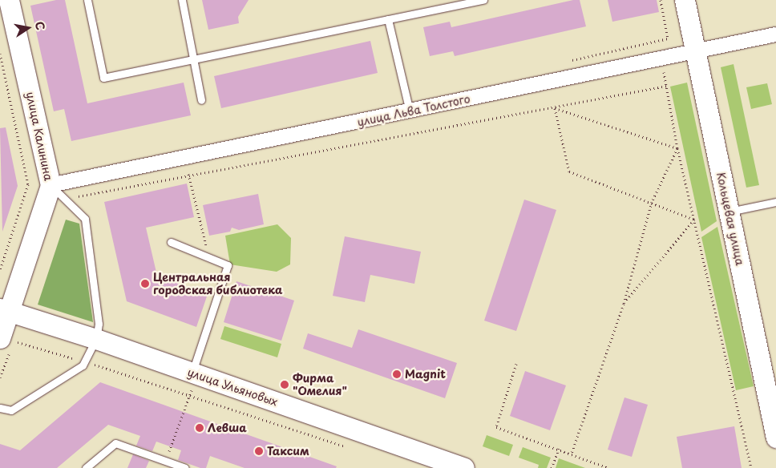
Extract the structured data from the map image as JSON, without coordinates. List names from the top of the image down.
{
  "streets": {
    "street": [
      "улица Льва Толстого",
      "улица Калинина",
      "Кольцевая улица",
      "улица Ульяновых"
    ]
  },
  "crossings": [
    ["улица Льва Толстого", "улица Калинина"],
    ["улица Льва Толстого", "Кольцевая улица"],
    ["улица Калинина", "улица Ульяновых"]
  ],
  "places": [
    "Центральная городская библиотека",
    "Magnit",
    "Фирма \"Омелия\"",
    "Левша",
    "Таксим"
  ],
  "north": "right"
}
